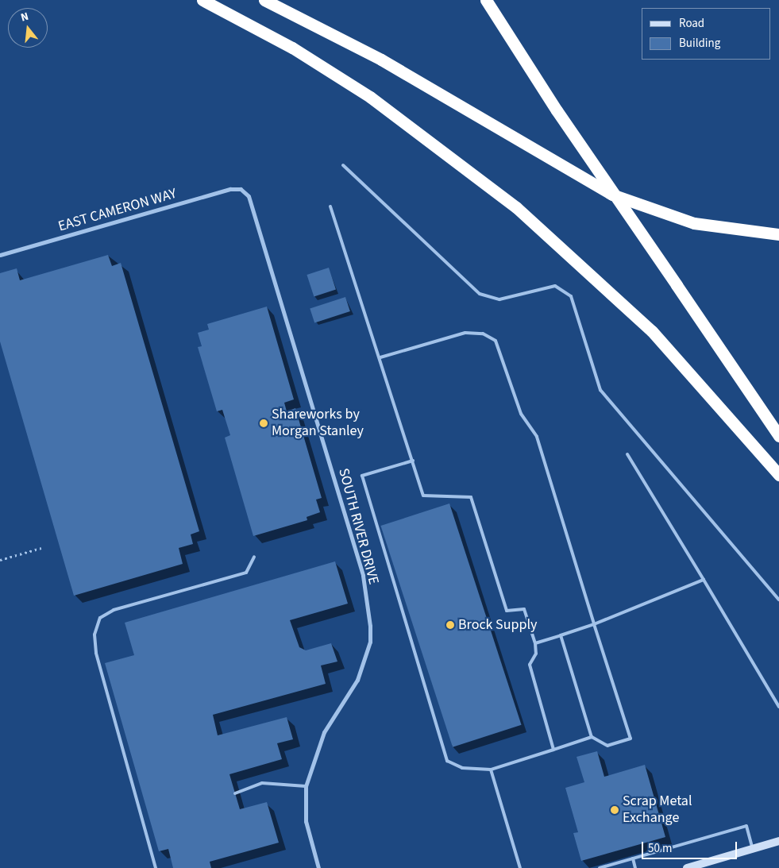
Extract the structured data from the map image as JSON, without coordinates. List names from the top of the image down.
{
  "streets": {
    "street": ["EAST CAMERON WAY", "SOUTH RIVER DRIVE"]
  },
  "crossings": [
    ["EAST CAMERON WAY", "SOUTH RIVER DRIVE"]
  ],
  "places": ["Shareworks by Morgan Stanley", "Brock Supply", "Scrap Metal Exchange"],
  "legend": ["Road", "Building"],
  "scale_bar": "50 m",
  "north": "top"
}
